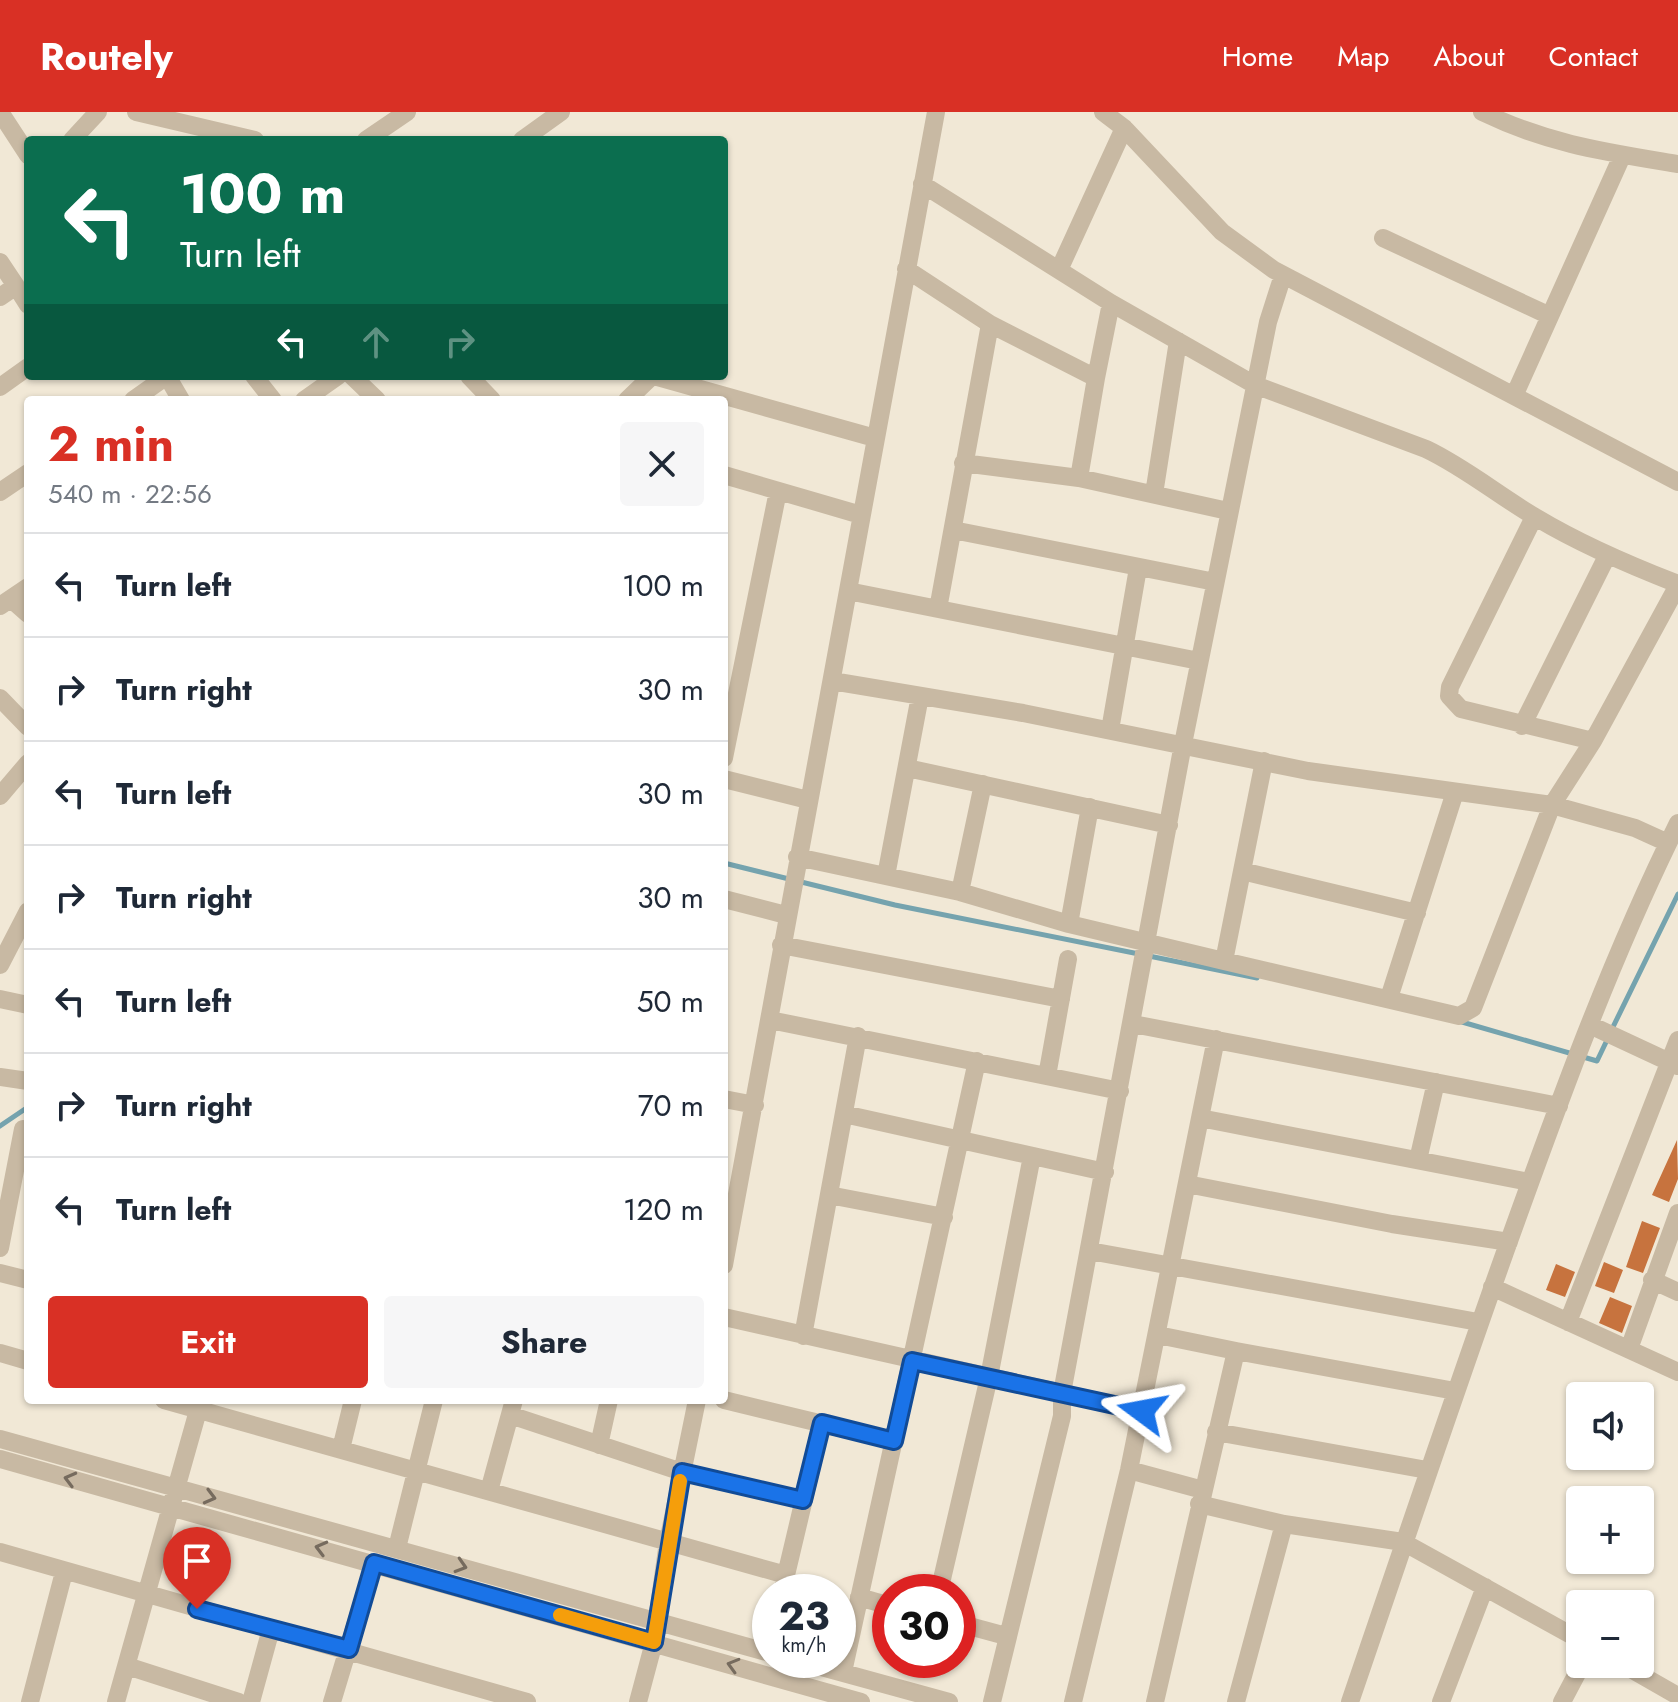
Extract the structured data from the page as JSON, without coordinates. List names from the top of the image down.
{
  "page": {
    "header": "Routely",
    "nav": [
      "Home",
      "Map",
      "About",
      "Contact"
    ],
    "turn": ["100 m", "Turn left"],
    "heading": ["2 min", "540 m · 22:56"],
    "list": [
      {
        "name": "Turn left",
        "value": "100 m"
      },
      {
        "name": "Turn right",
        "value": "30 m"
      },
      {
        "name": "Turn left",
        "value": "30 m"
      },
      {
        "name": "Turn right",
        "value": "30 m"
      },
      {
        "name": "Turn left",
        "value": "50 m"
      },
      {
        "name": "Turn right",
        "value": "70 m"
      },
      {
        "name": "Turn left",
        "value": "120 m"
      }
    ],
    "buttons": ["Exit", "Share"],
    "map_buttons": ["+", "−"],
    "speed": "23 km/h",
    "limit": "30"
  }
}
